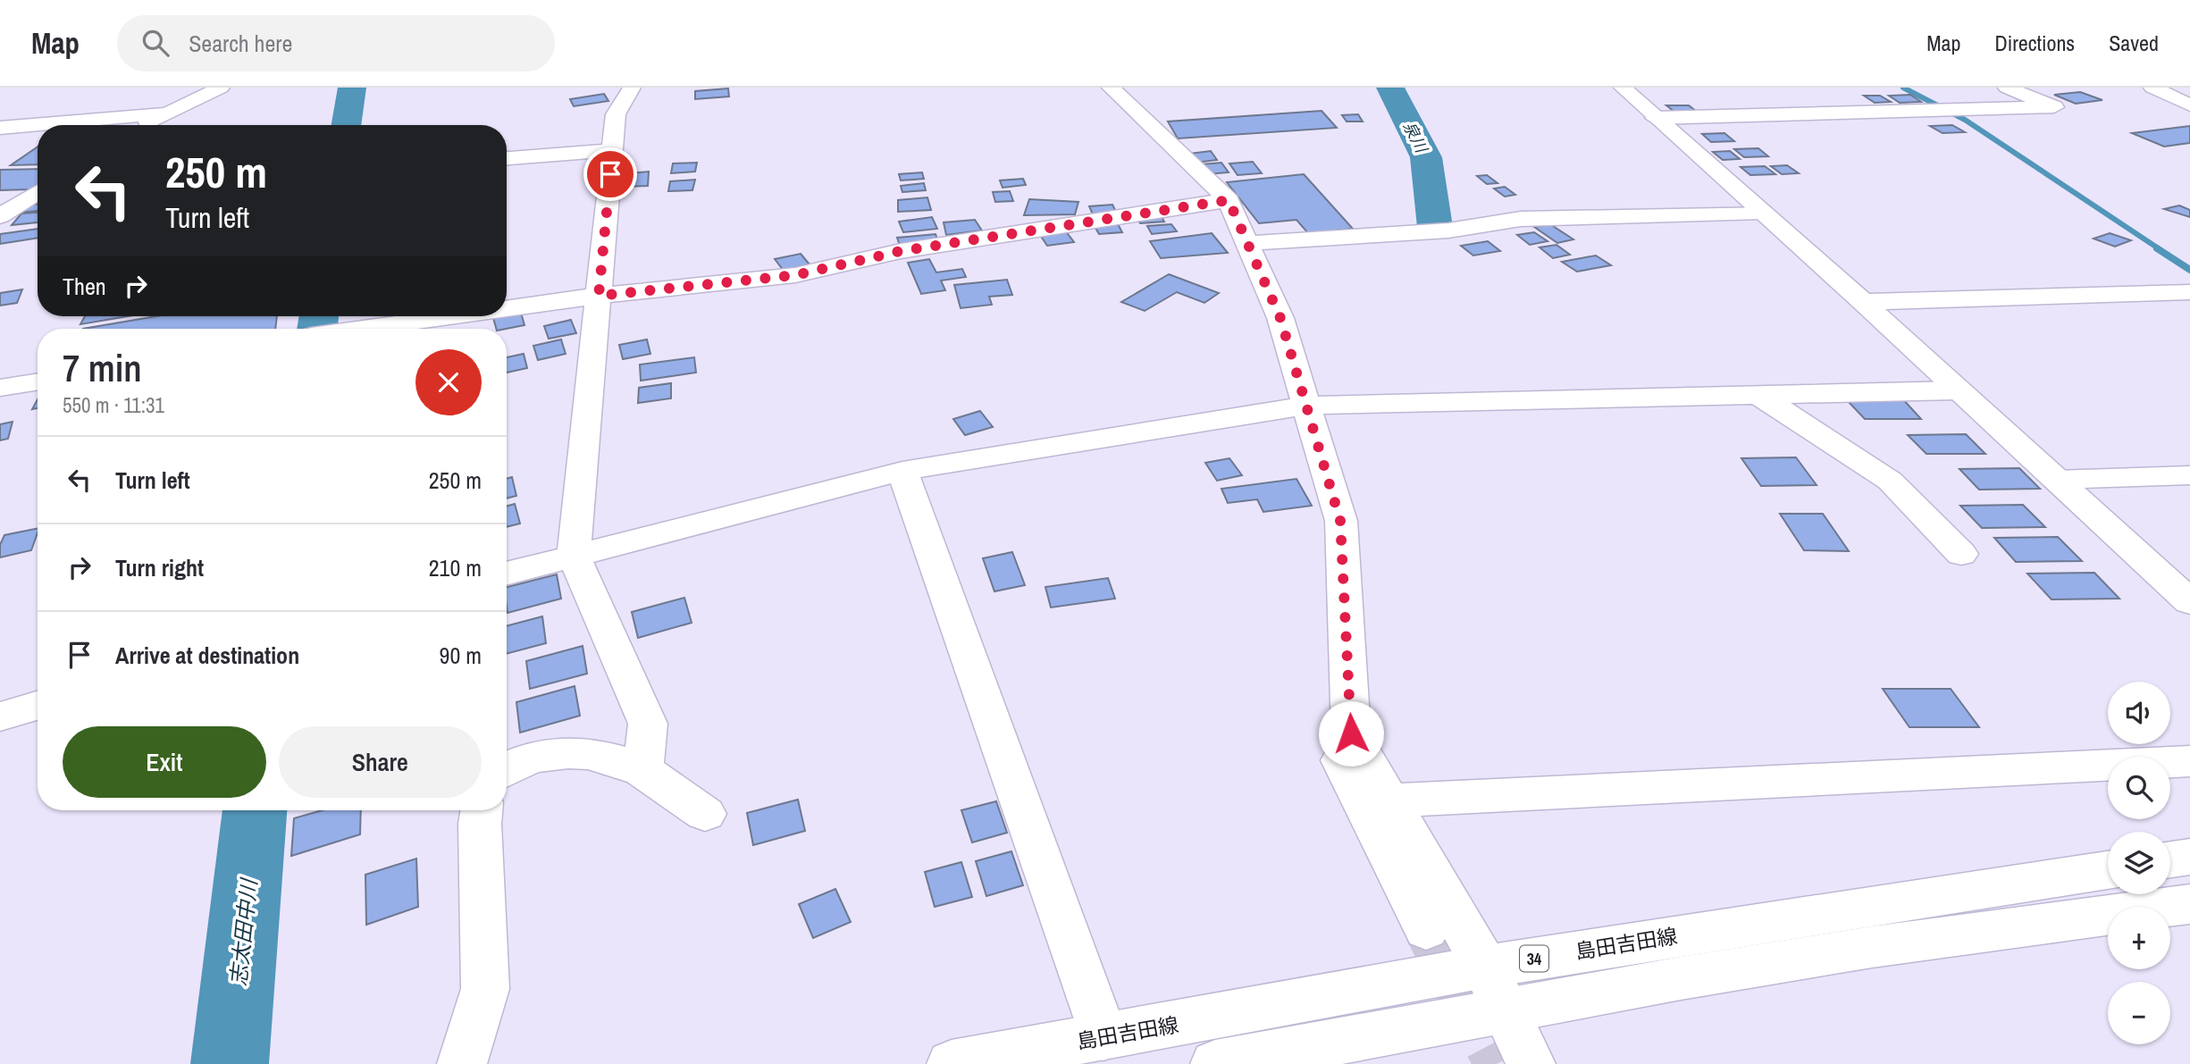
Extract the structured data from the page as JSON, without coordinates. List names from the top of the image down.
{
  "streets": {
    "street": ["島田吉田線", "34"]
  },
  "water": ["泉川", "志太田中川"],
  "page": {
    "header": "Map",
    "search": "Search here",
    "nav": ["Map", "Directions", "Saved"],
    "turn": ["250 m", "Turn left"],
    "then": "Then",
    "heading": ["7 min", "550 m · 11:31"],
    "list": [
      {
        "name": "Turn left",
        "value": "250 m"
      },
      {
        "name": "Turn right",
        "value": "210 m"
      },
      {
        "name": "Arrive at destination",
        "value": "90 m"
      }
    ],
    "map_buttons": ["+", "−"],
    "buttons": ["Exit", "Share"]
  }
}
